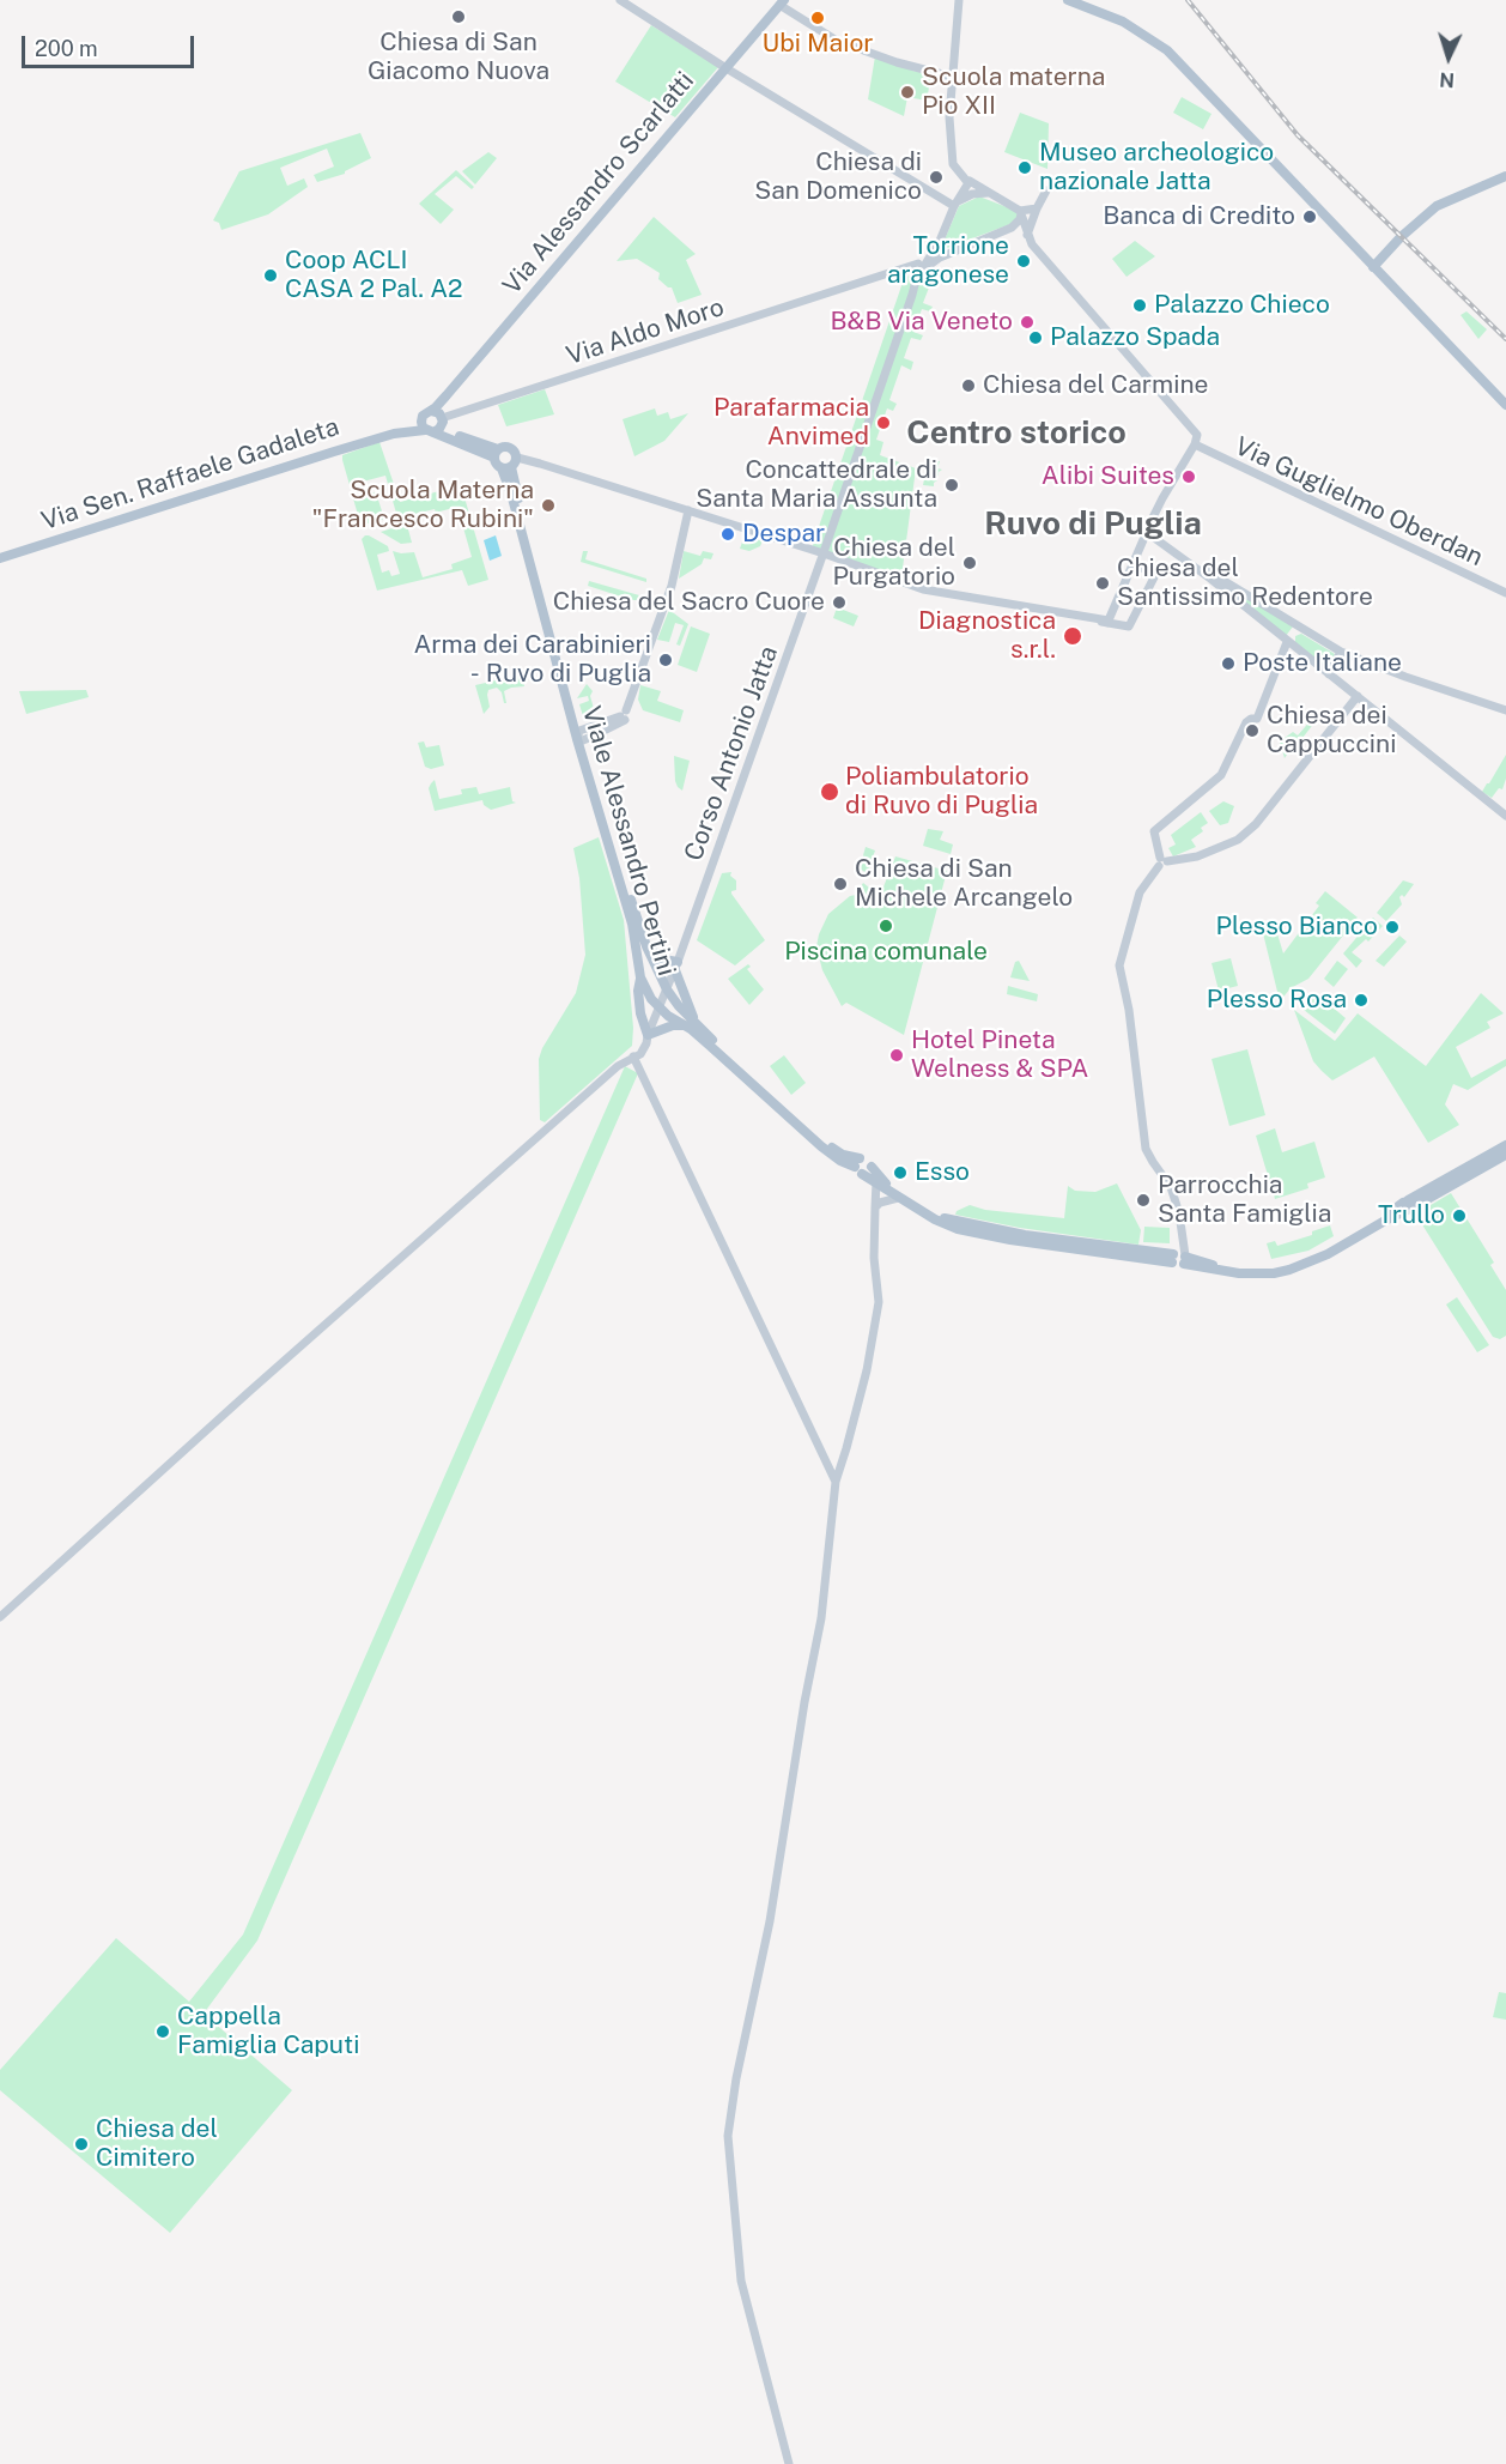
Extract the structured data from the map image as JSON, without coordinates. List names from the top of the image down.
{
  "streets": {
    "main road": [
      "Via Alessandro Scarlatti",
      "Via Aldo Moro",
      "Via Sen. Raffaele Gadaleta",
      "Via Guglielmo Oberdan",
      "Corso Antonio Jatta",
      "Viale Alessandro Pertini"
    ]
  },
  "crossings": [
    ["Via Alessandro Scarlatti", "Via Aldo Moro"],
    ["Via Alessandro Scarlatti", "Via Sen. Raffaele Gadaleta"],
    ["Via Aldo Moro", "Via Sen. Raffaele Gadaleta"],
    ["Via Aldo Moro", "Corso Antonio Jatta"],
    ["Corso Antonio Jatta", "Viale Alessandro Pertini"]
  ],
  "districts": ["Centro storico", "Ruvo di Puglia"],
  "places": [
    "Chiesa di San Giacomo Nuova",
    "Ubi Maior",
    "Scuola materna Pio XII",
    "Museo archeologico nazionale Jatta",
    "Chiesa di San Domenico",
    "Banca di Credito",
    "Torrione aragonese",
    "Coop ACLI CASA 2 Pal. A2",
    "Palazzo Chieco",
    "B&B Via Veneto",
    "Palazzo Spada",
    "Chiesa del Carmine",
    "Parafarmacia Anvimed",
    "Alibi Suites",
    "Concattedrale di Santa Maria Assunta",
    "Scuola Materna \"Francesco Rubini\"",
    "Despar",
    "Chiesa del Purgatorio",
    "Chiesa del Santissimo Redentore",
    "Chiesa del Sacro Cuore",
    "Diagnostica s.r.l.",
    "Arma dei Carabinieri - Ruvo di Puglia",
    "Poste Italiane",
    "Chiesa dei Cappuccini",
    "Poliambulatorio di Ruvo di Puglia",
    "Chiesa di San Michele Arcangelo",
    "Piscina comunale",
    "Plesso Bianco",
    "Plesso Rosa",
    "Hotel Pineta Welness & SPA",
    "Esso",
    "Parrocchia Santa Famiglia",
    "Trullo",
    "Cappella Famiglia Caputi",
    "Chiesa del Cimitero"
  ],
  "scale_bar": "200 m",
  "north": "bottom"
}
